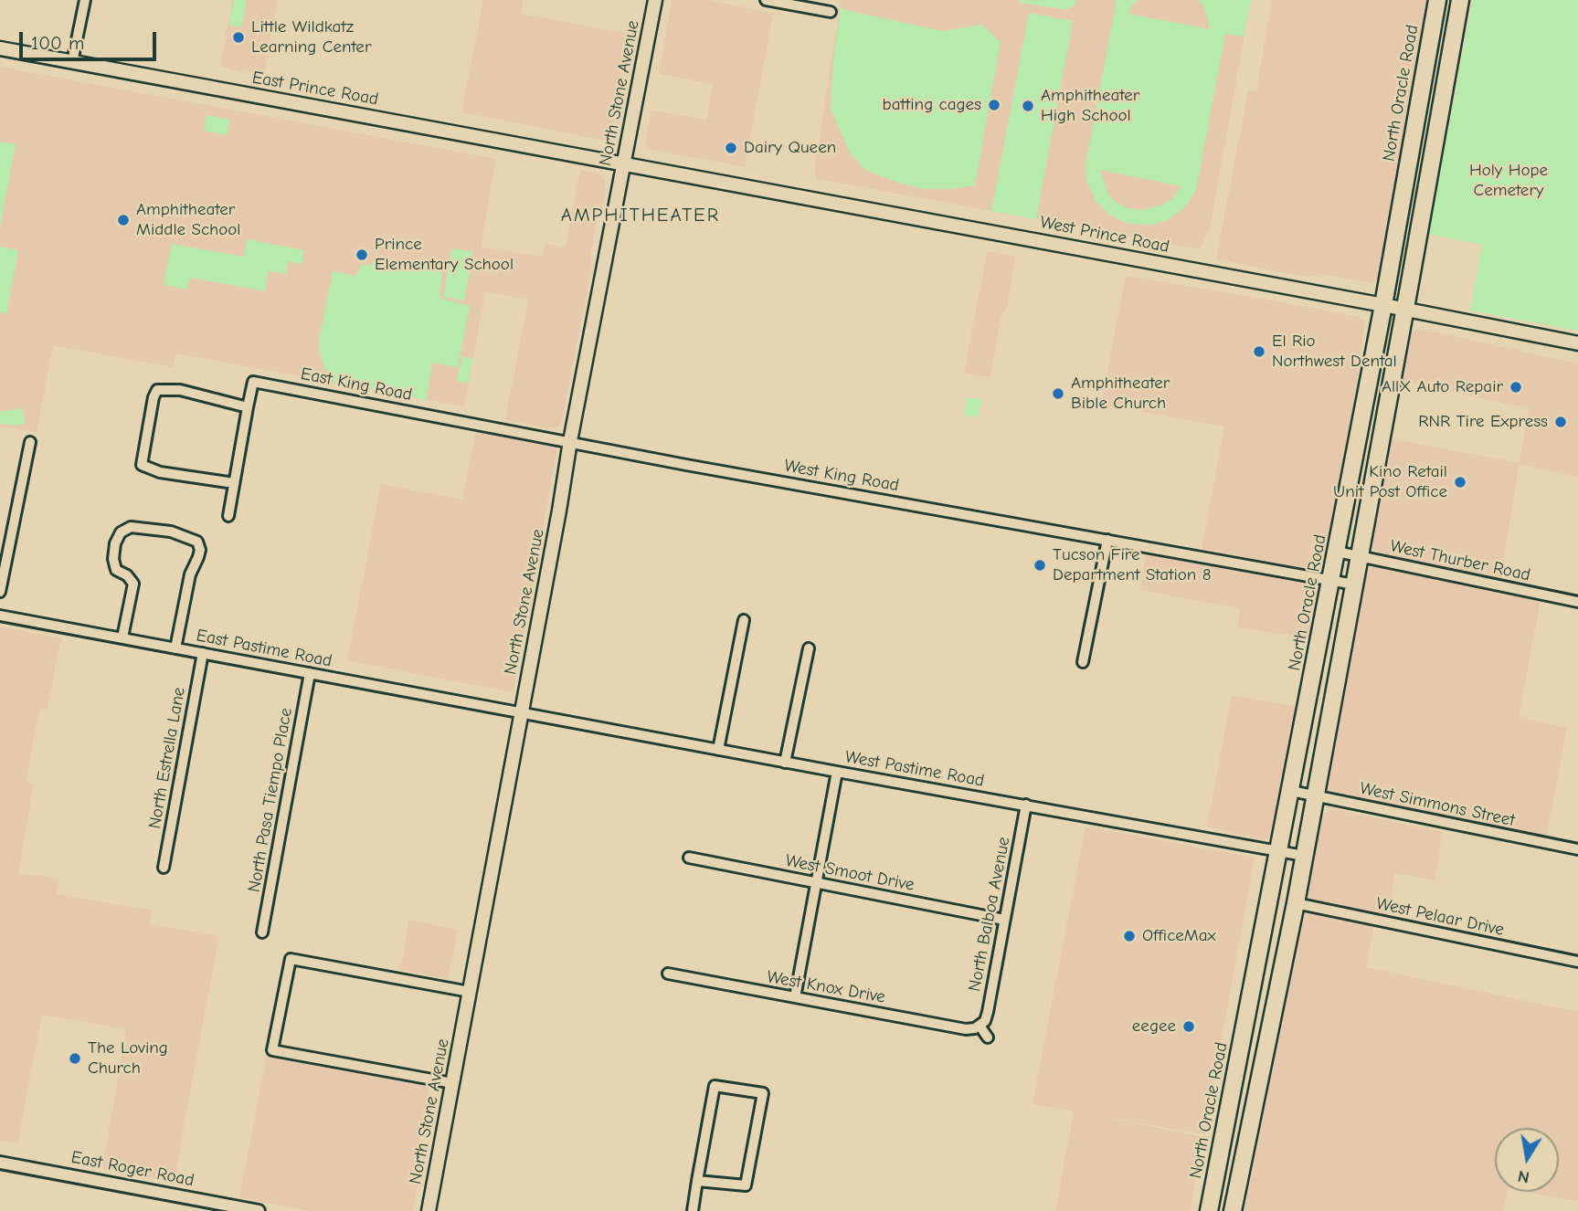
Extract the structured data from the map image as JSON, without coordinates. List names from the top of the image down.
{
  "streets": {
    "highway": ["North Oracle Road"],
    "main road": ["East Prince Road", "North Stone Avenue", "West Prince Road"],
    "street": [
      "East King Road",
      "West King Road",
      "West Thurber Road",
      "East Pastime Road",
      "North Estrella Lane",
      "West Pastime Road",
      "North Pasa Tiempo Place",
      "West Simmons Street",
      "West Smoot Drive",
      "North Balboa Avenue",
      "West Pelaar Drive",
      "West Knox Drive",
      "East Roger Road"
    ]
  },
  "crossings": [
    ["East Prince Road", "North Stone Avenue"],
    ["East Prince Road", "West Prince Road"],
    ["North Stone Avenue", "West Prince Road"],
    ["North Stone Avenue", "East King Road"],
    ["North Stone Avenue", "West King Road"],
    ["North Stone Avenue", "East Pastime Road"],
    ["North Stone Avenue", "West Pastime Road"],
    ["North Oracle Road", "West Prince Road"],
    ["North Oracle Road", "West King Road"],
    ["North Oracle Road", "West Thurber Road"],
    ["North Oracle Road", "West Pastime Road"],
    ["North Oracle Road", "West Simmons Street"],
    ["East King Road", "West King Road"],
    ["East Pastime Road", "North Estrella Lane"],
    ["East Pastime Road", "West Pastime Road"],
    ["East Pastime Road", "North Pasa Tiempo Place"],
    ["West Pastime Road", "North Balboa Avenue"],
    ["West Smoot Drive", "North Balboa Avenue"],
    ["North Balboa Avenue", "West Knox Drive"]
  ],
  "districts": ["AMPHITHEATER"],
  "parks": ["Holy Hope Cemetery"],
  "places": [
    "Little Wildkatz Learning Center",
    "batting cages",
    "Amphitheater High School",
    "Dairy Queen",
    "Amphitheater Middle School",
    "Prince Elementary School",
    "El Rio Northwest Dental",
    "AllX Auto Repair",
    "Amphitheater Bible Church",
    "RNR Tire Express",
    "Kino Retail Unit Post Office",
    "Tucson Fire Department Station 8",
    "OfficeMax",
    "eegee",
    "The Loving Church"
  ],
  "scale_bar": "100 m",
  "north": "bottom"
}
